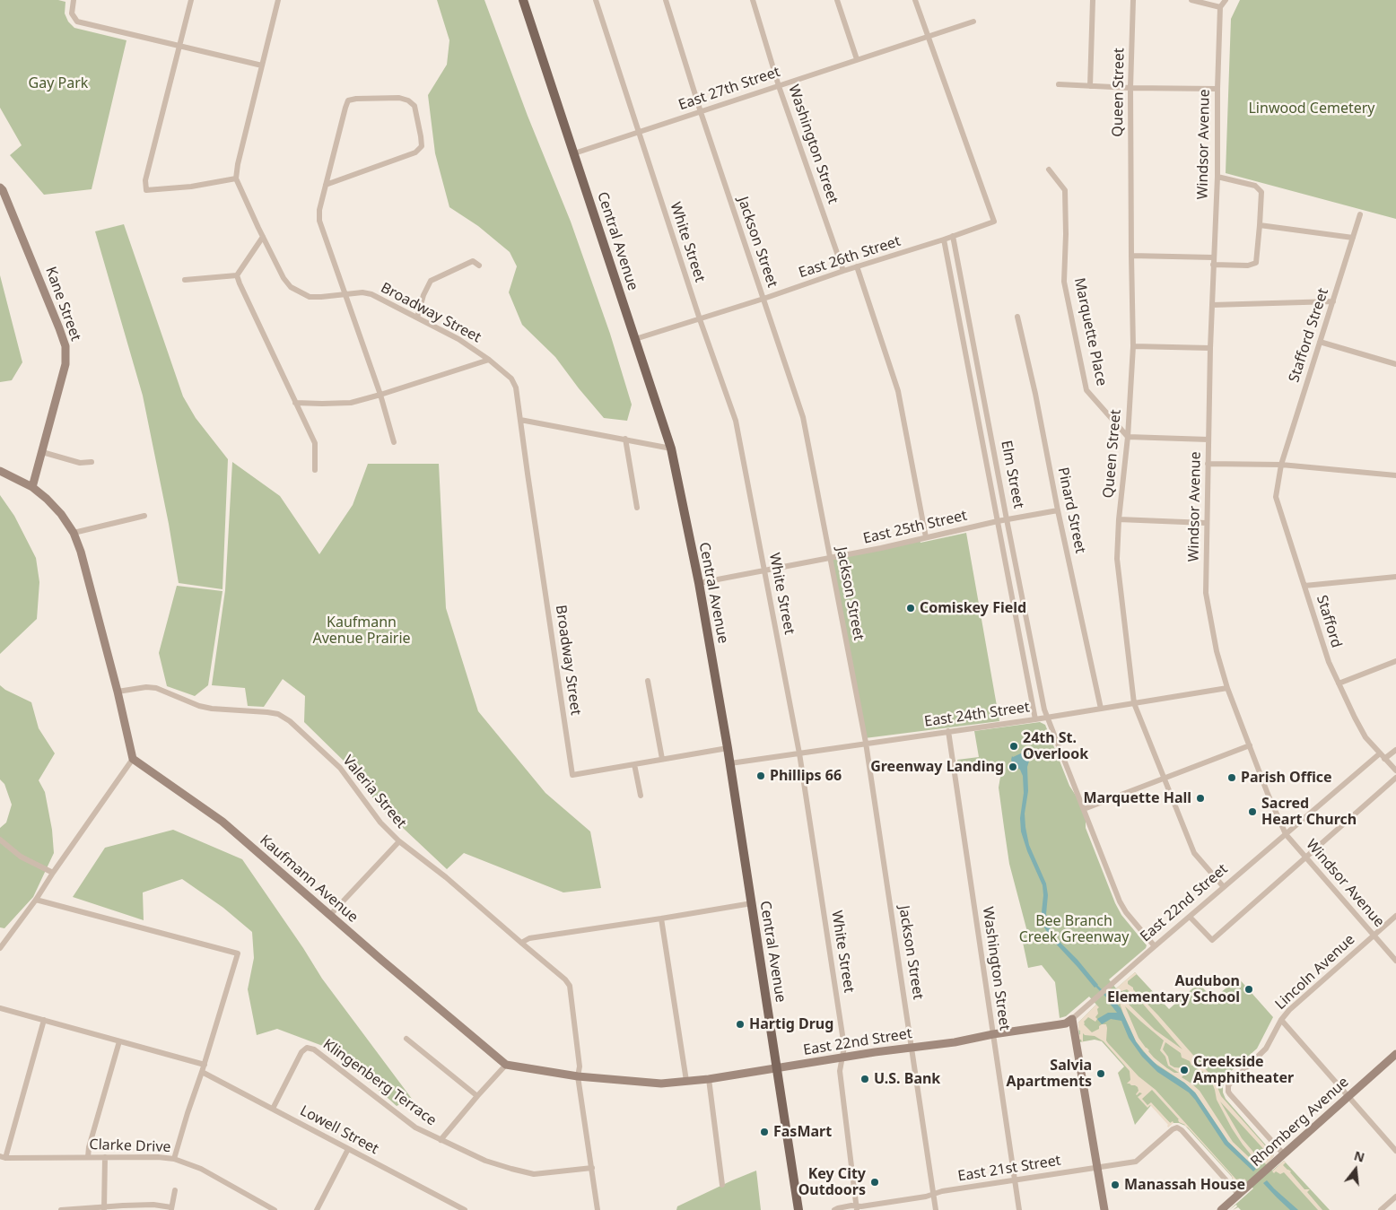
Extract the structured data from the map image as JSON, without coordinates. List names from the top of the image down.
{
  "streets": {
    "main road": [
      "Central Avenue",
      "Kane Street",
      "Kaufmann Avenue",
      "East 22nd Street",
      "Rhomberg Avenue"
    ],
    "street": [
      "East 27th Street",
      "Queen Street",
      "Washington Street",
      "Windsor Avenue",
      "White Street",
      "Jackson Street",
      "East 26th Street",
      "Broadway Street",
      "Marquette Place",
      "Stafford Street",
      "Elm Street",
      "Pinard Street",
      "East 25th Street",
      "Stafford",
      "East 24th Street",
      "Valeria Street",
      "Lincoln Avenue",
      "Klingenberg Terrace",
      "Lowell Street",
      "Clarke Drive",
      "East 21st Street"
    ]
  },
  "crossings": [
    ["East 27th Street", "Washington Street"],
    ["East 27th Street", "Central Avenue"],
    ["East 27th Street", "White Street"],
    ["East 27th Street", "Jackson Street"],
    ["East 27th Street", "East 26th Street"],
    ["Queen Street", "Marquette Place"],
    ["Queen Street", "East 24th Street"],
    ["Queen Street", "East 22nd Street"],
    ["Washington Street", "East 26th Street"],
    ["Washington Street", "East 24th Street"],
    ["Washington Street", "East 22nd Street"],
    ["Washington Street", "East 21st Street"],
    ["Windsor Avenue", "East 24th Street"],
    ["Windsor Avenue", "East 22nd Street"],
    ["Windsor Avenue", "Lincoln Avenue"],
    ["Central Avenue", "East 26th Street"],
    ["Central Avenue", "East 25th Street"],
    ["Central Avenue", "East 24th Street"],
    ["Central Avenue", "East 22nd Street"],
    ["White Street", "East 26th Street"],
    ["White Street", "East 25th Street"],
    ["White Street", "East 24th Street"],
    ["White Street", "East 22nd Street"],
    ["White Street", "East 21st Street"],
    ["Jackson Street", "East 26th Street"],
    ["Jackson Street", "East 25th Street"],
    ["Jackson Street", "East 24th Street"],
    ["Jackson Street", "East 22nd Street"],
    ["Jackson Street", "East 21st Street"],
    ["East 26th Street", "Elm Street"],
    ["Stafford Street", "Stafford"],
    ["Elm Street", "East 25th Street"],
    ["Elm Street", "East 24th Street"],
    ["Elm Street", "East 22nd Street"],
    ["Pinard Street", "East 25th Street"],
    ["Pinard Street", "East 24th Street"],
    ["Stafford", "East 22nd Street"],
    ["Valeria Street", "Klingenberg Terrace"],
    ["Lincoln Avenue", "Rhomberg Avenue"],
    ["Klingenberg Terrace", "Lowell Street"],
    ["Rhomberg Avenue", "East 21st Street"]
  ],
  "parks": [
    "Gay Park",
    "Linwood Cemetery",
    "Kaufmann Avenue Prairie",
    "Bee Branch Creek Greenway"
  ],
  "places": [
    "Comiskey Field",
    "24th St. Overlook",
    "Greenway Landing",
    "Phillips 66",
    "Parish Office",
    "Marquette Hall",
    "Sacred Heart Church",
    "Audubon Elementary School",
    "Hartig Drug",
    "Creekside Amphitheater",
    "Salvia Apartments",
    "U.S. Bank",
    "FasMart",
    "Key City Outdoors",
    "Manassah House"
  ],
  "north": "top"
}
